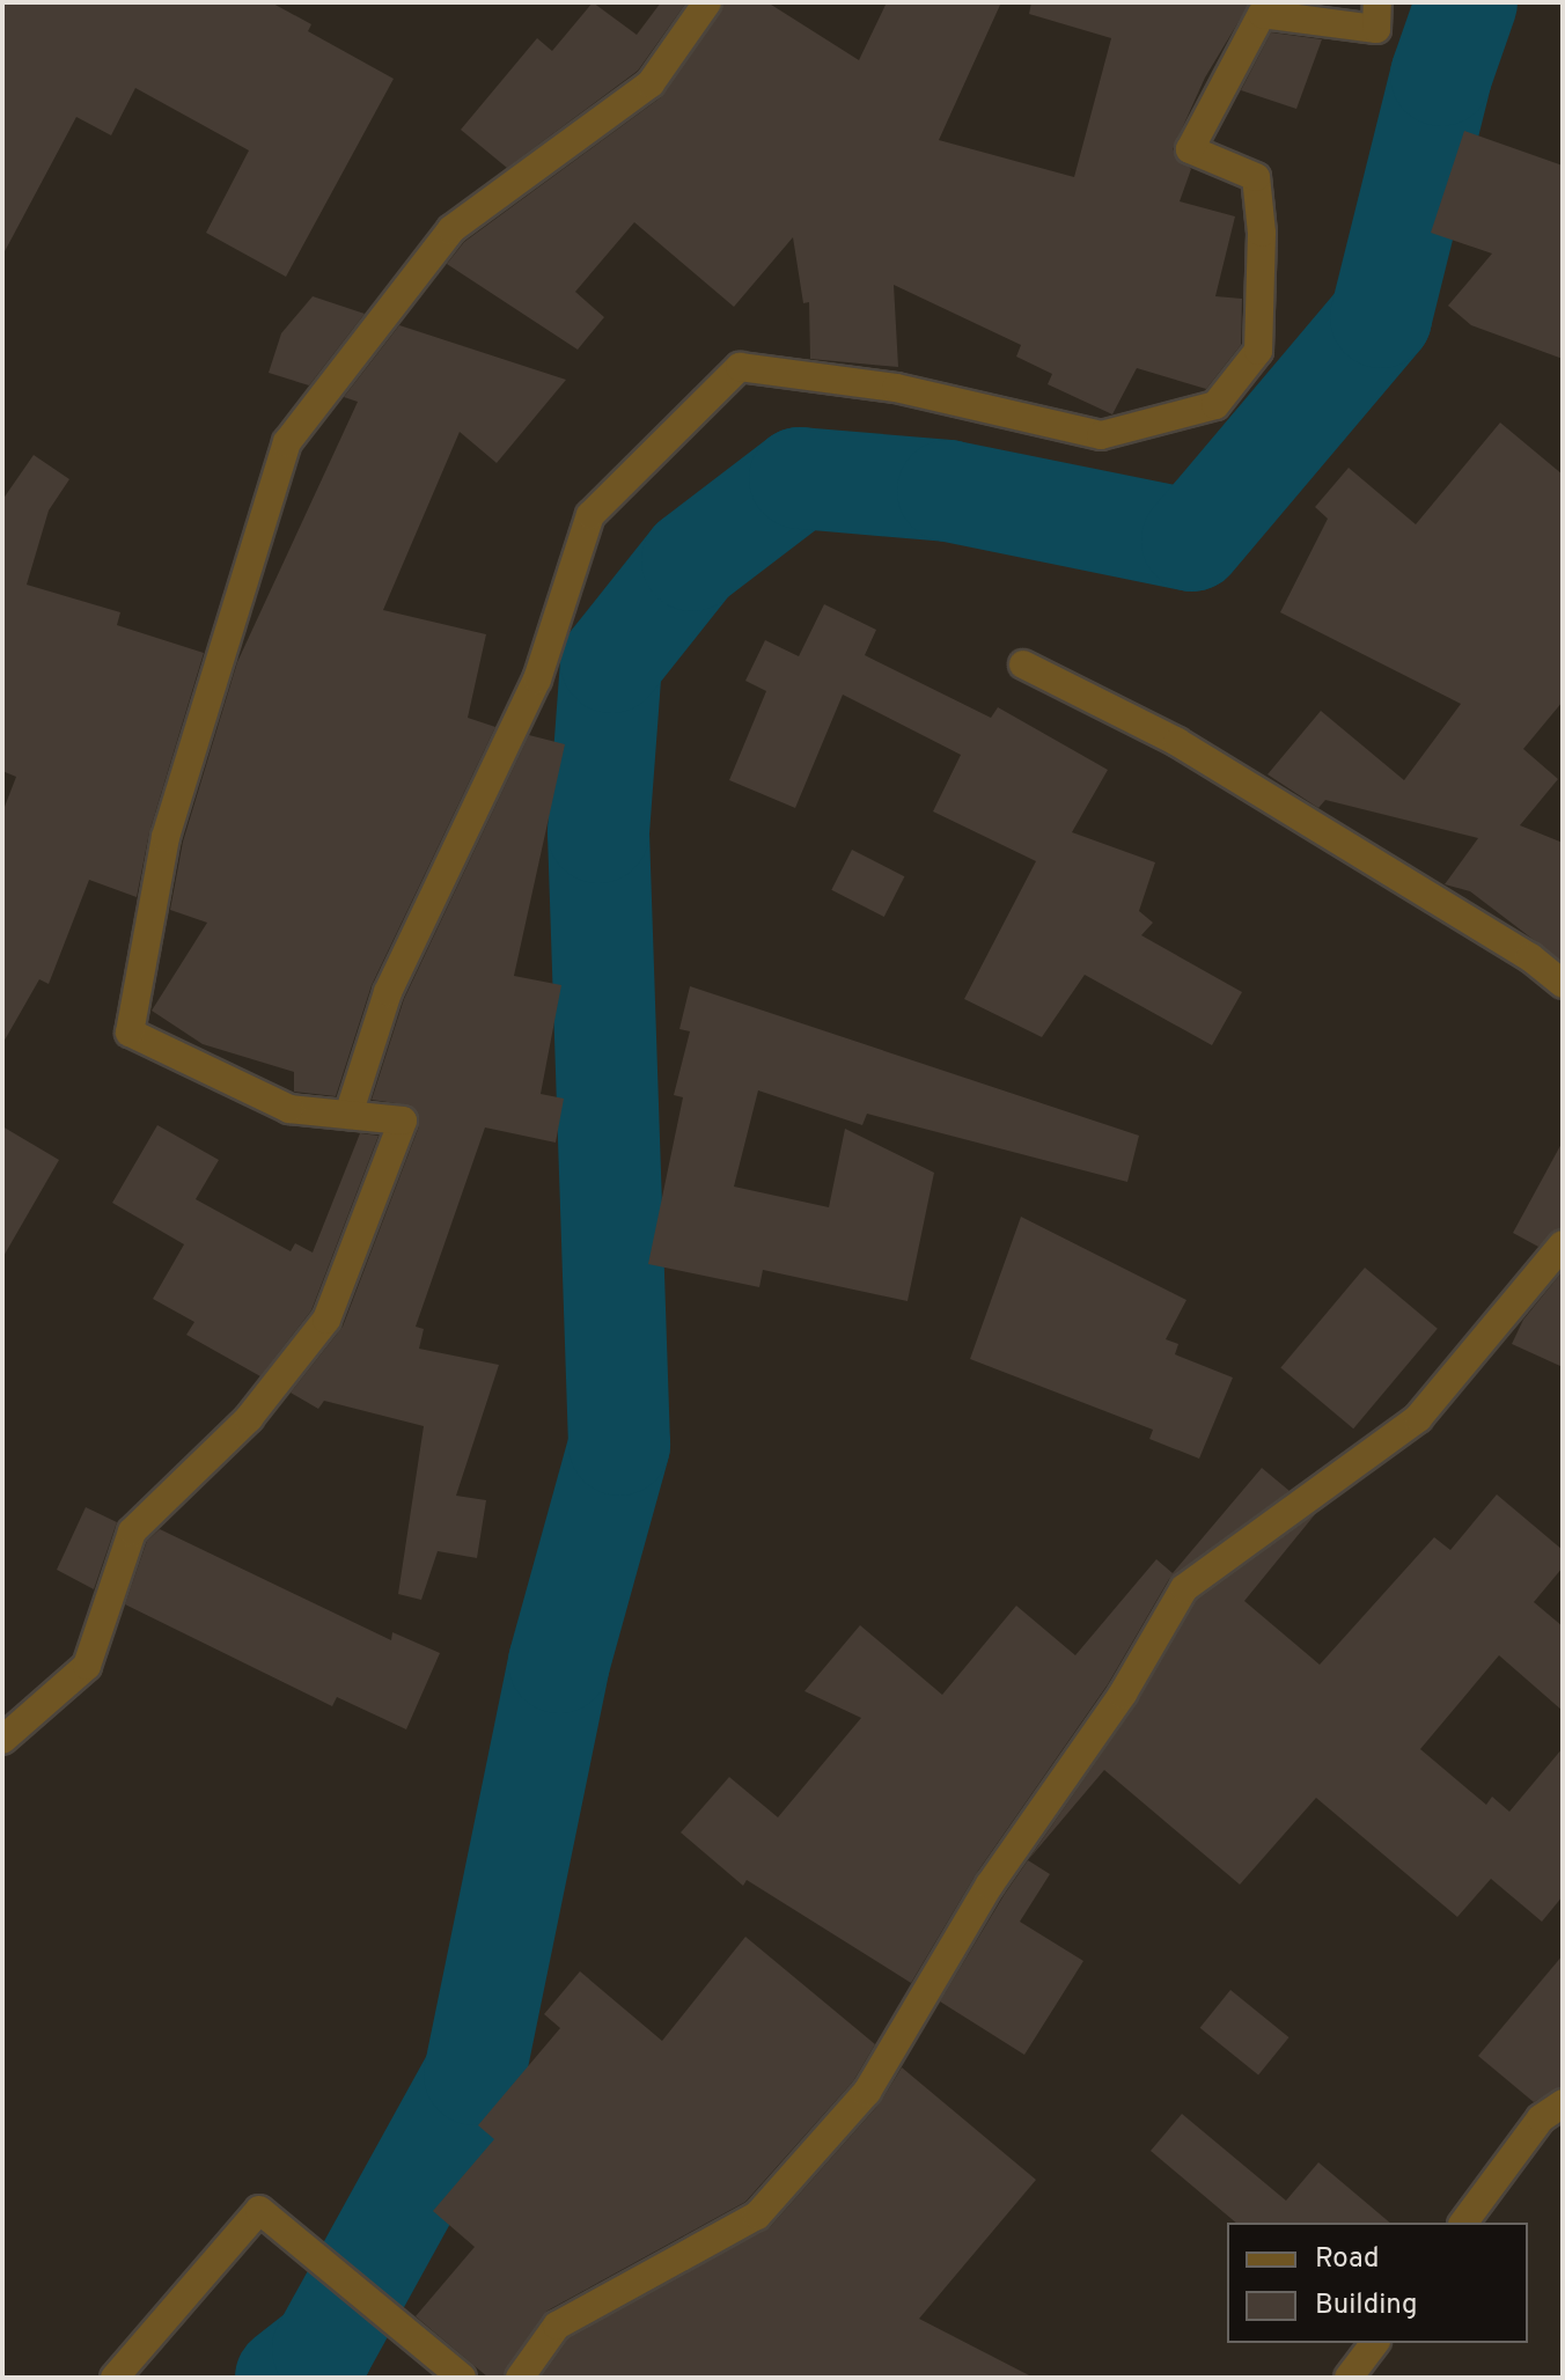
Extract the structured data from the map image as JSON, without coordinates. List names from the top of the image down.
{
  "legend": ["Road", "Building"]
}
